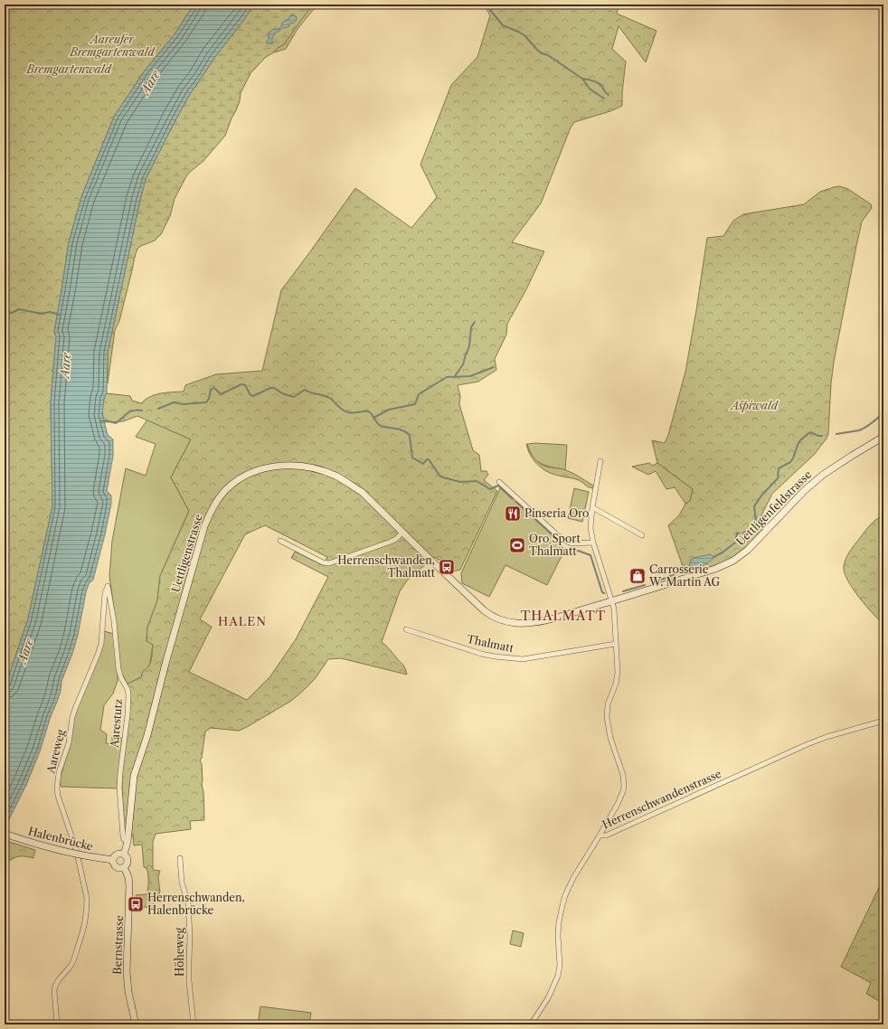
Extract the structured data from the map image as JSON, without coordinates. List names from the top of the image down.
{
  "streets": {
    "main road": [
      "Uettligenfeldstrasse",
      "Uettligenstrasse",
      "Halenbrücke",
      "Bernstrasse"
    ],
    "street": [
      "Thalmatt",
      "Aarestutz",
      "Aareweg",
      "Herrenschwandenstrasse",
      "Höheweg"
    ]
  },
  "crossings": [
    ["Uettligenfeldstrasse", "Uettligenstrasse"],
    ["Uettligenstrasse", "Aarestutz"],
    ["Uettligenstrasse", "Halenbrücke"],
    ["Uettligenstrasse", "Bernstrasse"],
    ["Aarestutz", "Aareweg"],
    ["Halenbrücke", "Bernstrasse"]
  ],
  "districts": ["THALMATT", "HALEN"],
  "water": ["Aare"],
  "parks": ["Aareufer Bremgartenwald", "Bremgartenwald", "Aspiwald"],
  "places": {
    "restaurant": ["Pinseria Oro"],
    "sports": ["Oro Sport Thalmatt"],
    "bus stop": ["Herrenschwanden, Thalmatt", "Herrenschwanden, Halenbrücke"],
    "shop": ["Carrosserie W. Martin AG"]
  }
}
